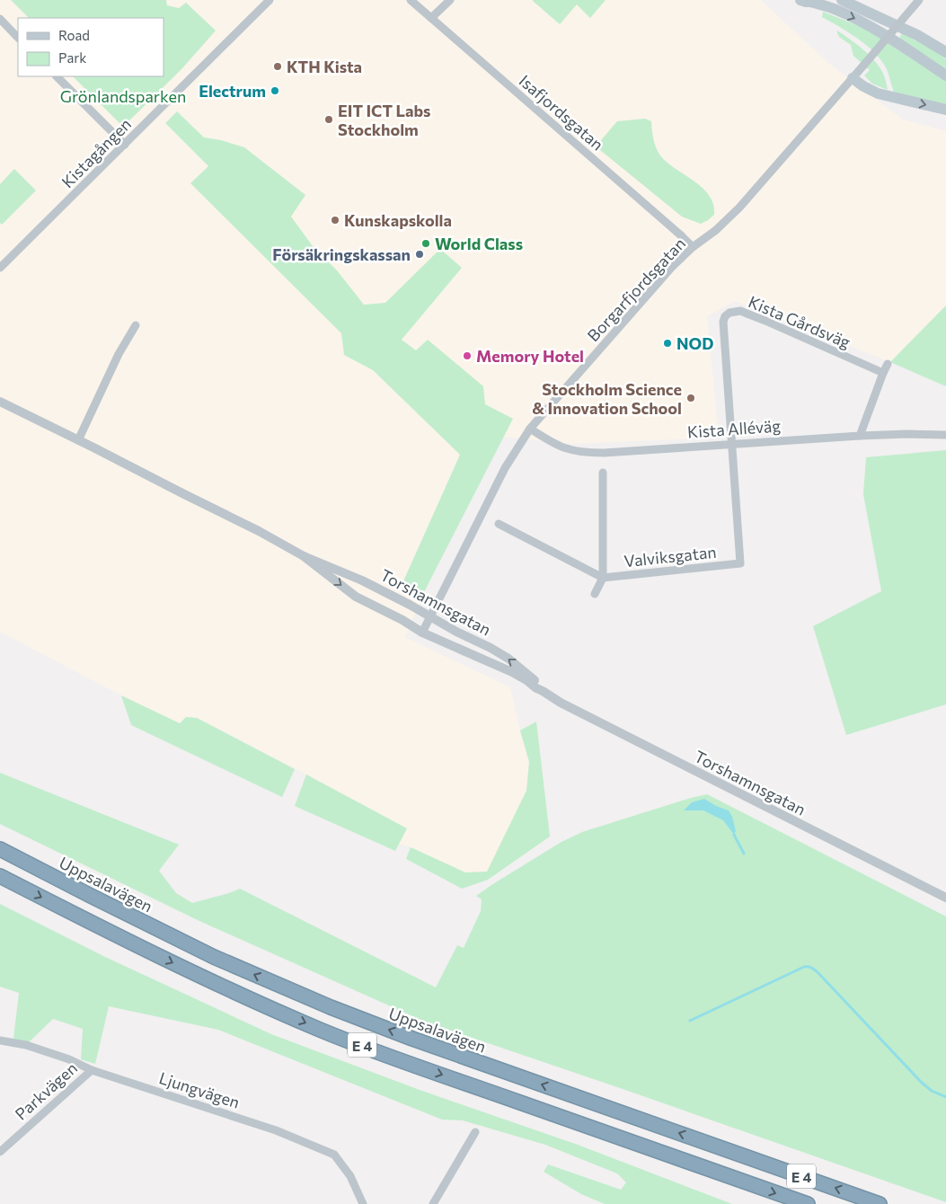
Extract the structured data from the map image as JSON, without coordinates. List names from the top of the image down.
{
  "streets": {
    "highway": ["Uppsalavägen", "E 4"],
    "street": [
      "Isafjordsgatan",
      "Kistagången",
      "Borgarfjordsgatan",
      "Kista Gårdsväg",
      "Kista Alléväg",
      "Valviksgatan",
      "Torshamnsgatan",
      "Ljungvägen",
      "Parkvägen"
    ]
  },
  "crossings": [
    ["Isafjordsgatan", "Borgarfjordsgatan"],
    ["Borgarfjordsgatan", "Kista Alléväg"],
    ["Borgarfjordsgatan", "Torshamnsgatan"],
    ["Kista Gårdsväg", "Kista Alléväg"],
    ["Kista Gårdsväg", "Valviksgatan"],
    ["Ljungvägen", "Parkvägen"]
  ],
  "parks": ["Grönlandsparken"],
  "places": [
    "KTH Kista",
    "Electrum",
    "EIT ICT Labs Stockholm",
    "Kunskapskolla",
    "World Class",
    "Försäkringskassan",
    "NOD",
    "Memory Hotel",
    "Stockholm Science & Innovation School"
  ],
  "legend": ["Road", "Park"]
}
